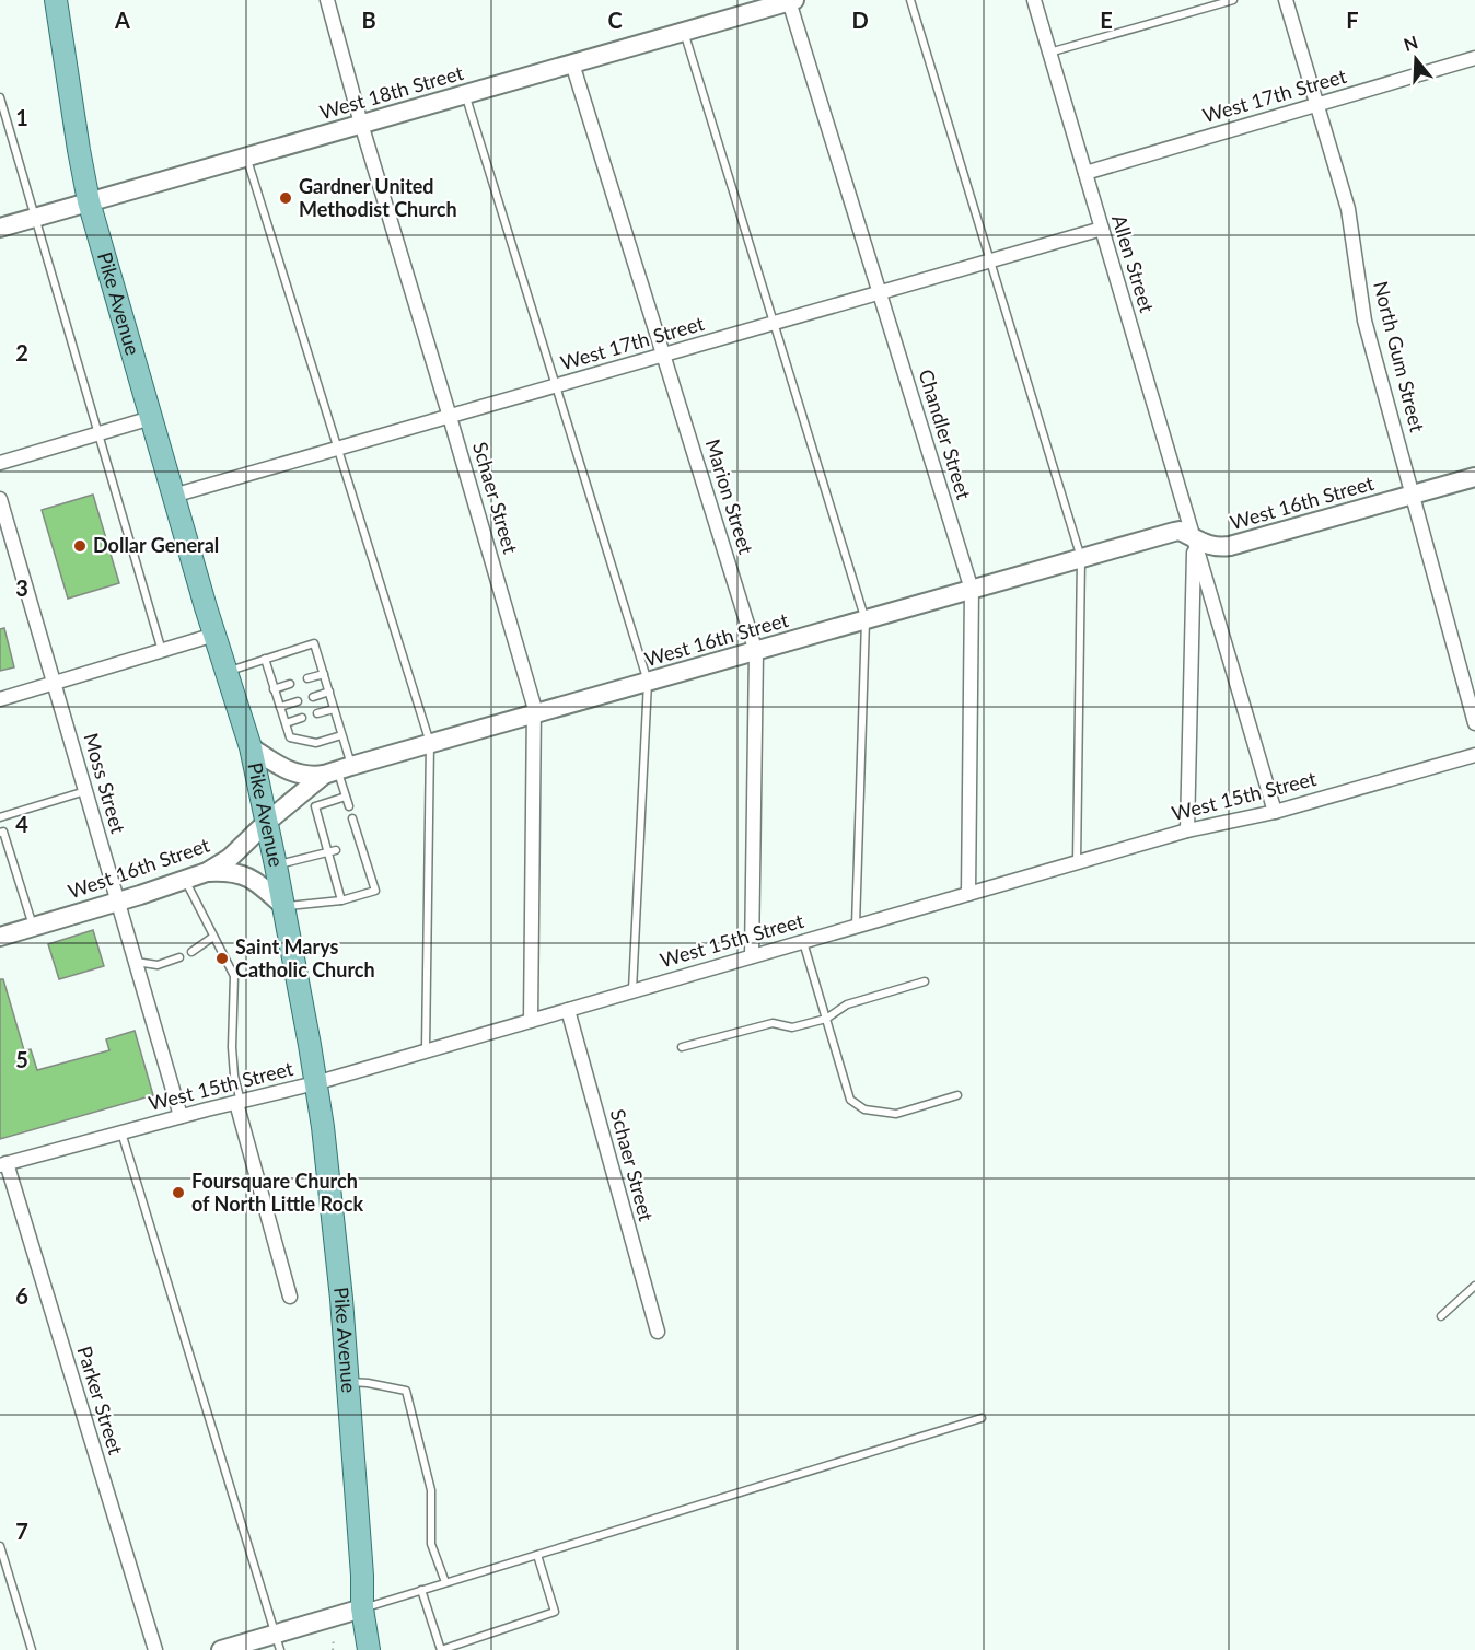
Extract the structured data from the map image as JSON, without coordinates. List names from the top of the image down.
{
  "streets": {
    "main road": ["Pike Avenue"],
    "street": [
      "West 18th Street",
      "West 17th Street",
      "Allen Street",
      "North Gum Street",
      "Chandler Street",
      "Marion Street",
      "Schaer Street",
      "West 16th Street",
      "Moss Street",
      "West 15th Street",
      "Parker Street"
    ]
  },
  "crossings": [
    ["West 18th Street", "Pike Avenue"],
    ["West 18th Street", "Chandler Street"],
    ["West 18th Street", "Marion Street"],
    ["West 18th Street", "Schaer Street"],
    ["West 17th Street", "Allen Street"],
    ["West 17th Street", "Pike Avenue"],
    ["West 17th Street", "North Gum Street"],
    ["West 17th Street", "Chandler Street"],
    ["West 17th Street", "Marion Street"],
    ["West 17th Street", "Schaer Street"],
    ["Allen Street", "West 16th Street"],
    ["Allen Street", "West 15th Street"],
    ["Pike Avenue", "West 16th Street"],
    ["Pike Avenue", "West 15th Street"],
    ["North Gum Street", "West 16th Street"],
    ["Chandler Street", "West 16th Street"],
    ["Chandler Street", "West 15th Street"],
    ["Marion Street", "West 16th Street"],
    ["Marion Street", "West 15th Street"],
    ["Schaer Street", "West 16th Street"],
    ["Schaer Street", "West 15th Street"],
    ["West 16th Street", "Moss Street"],
    ["Moss Street", "West 15th Street"],
    ["West 15th Street", "Parker Street"]
  ],
  "places": [
    "Gardner United Methodist Church",
    "Dollar General",
    "Saint Marys Catholic Church",
    "Foursquare Church of North Little Rock"
  ],
  "north": "top",
  "grid": {
    "columns": [
      "A",
      "B",
      "C",
      "D",
      "E",
      "F"
    ],
    "rows": [
      "1",
      "2",
      "3",
      "4",
      "5",
      "6",
      "7"
    ]
  }
}
